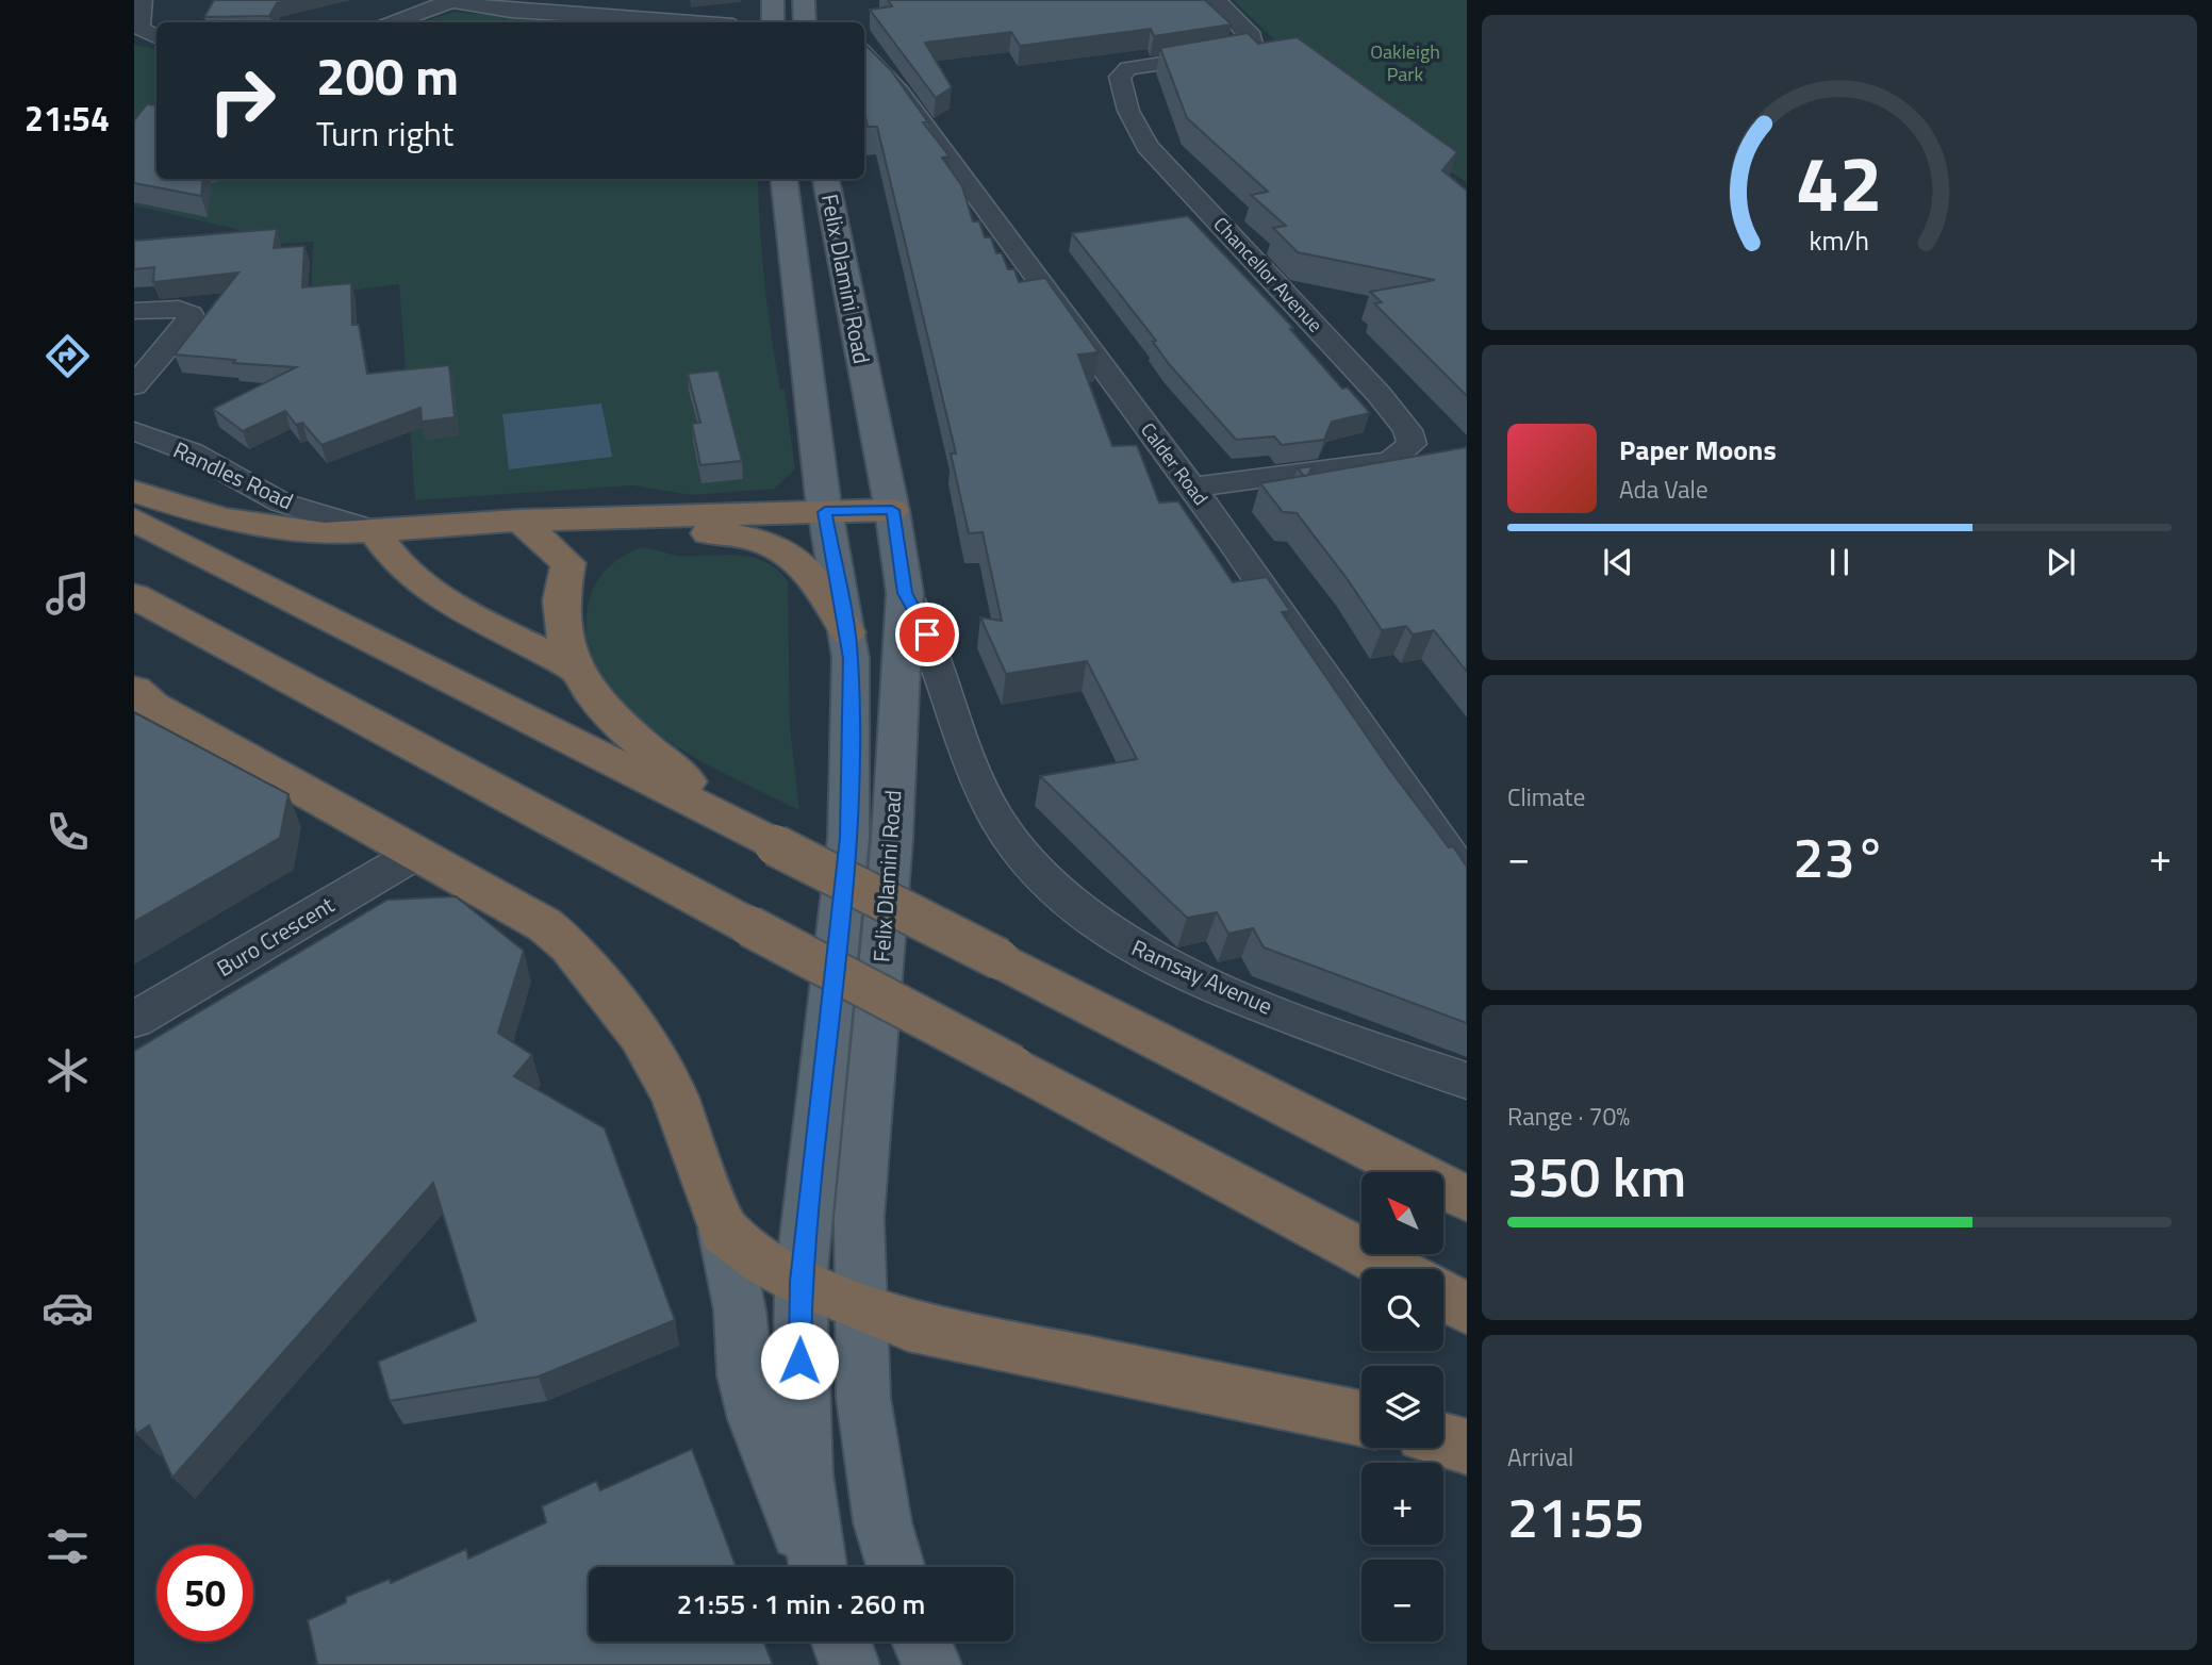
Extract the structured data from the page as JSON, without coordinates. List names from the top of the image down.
{
  "streets": {
    "main road": ["Felix Dlamini Road"],
    "street": [
      "Chancellor Avenue",
      "Calder Road",
      "Randles Road",
      "Buro Crescent",
      "Ramsay Avenue"
    ]
  },
  "crossings": [
    ["Chancellor Avenue", "Calder Road"],
    ["Felix Dlamini Road", "Ramsay Avenue"]
  ],
  "parks": ["Oakleigh Park"],
  "north": "top left",
  "page": {
    "tabs": "21:54",
    "turn": ["200 m", "Turn right"],
    "song": ["Paper Moons", "Ada Vale"],
    "tile": [
      "Climate",
      ["Range · 70%", "350 km"],
      ["Arrival", "21:55"]
    ],
    "heat": ["−", "23°", "+"],
    "map_buttons": ["+", "−"],
    "limit": "50",
    "trip": "21:55 · 1 min · 260 m",
    "gauge": ["42", "km/h"]
  }
}
